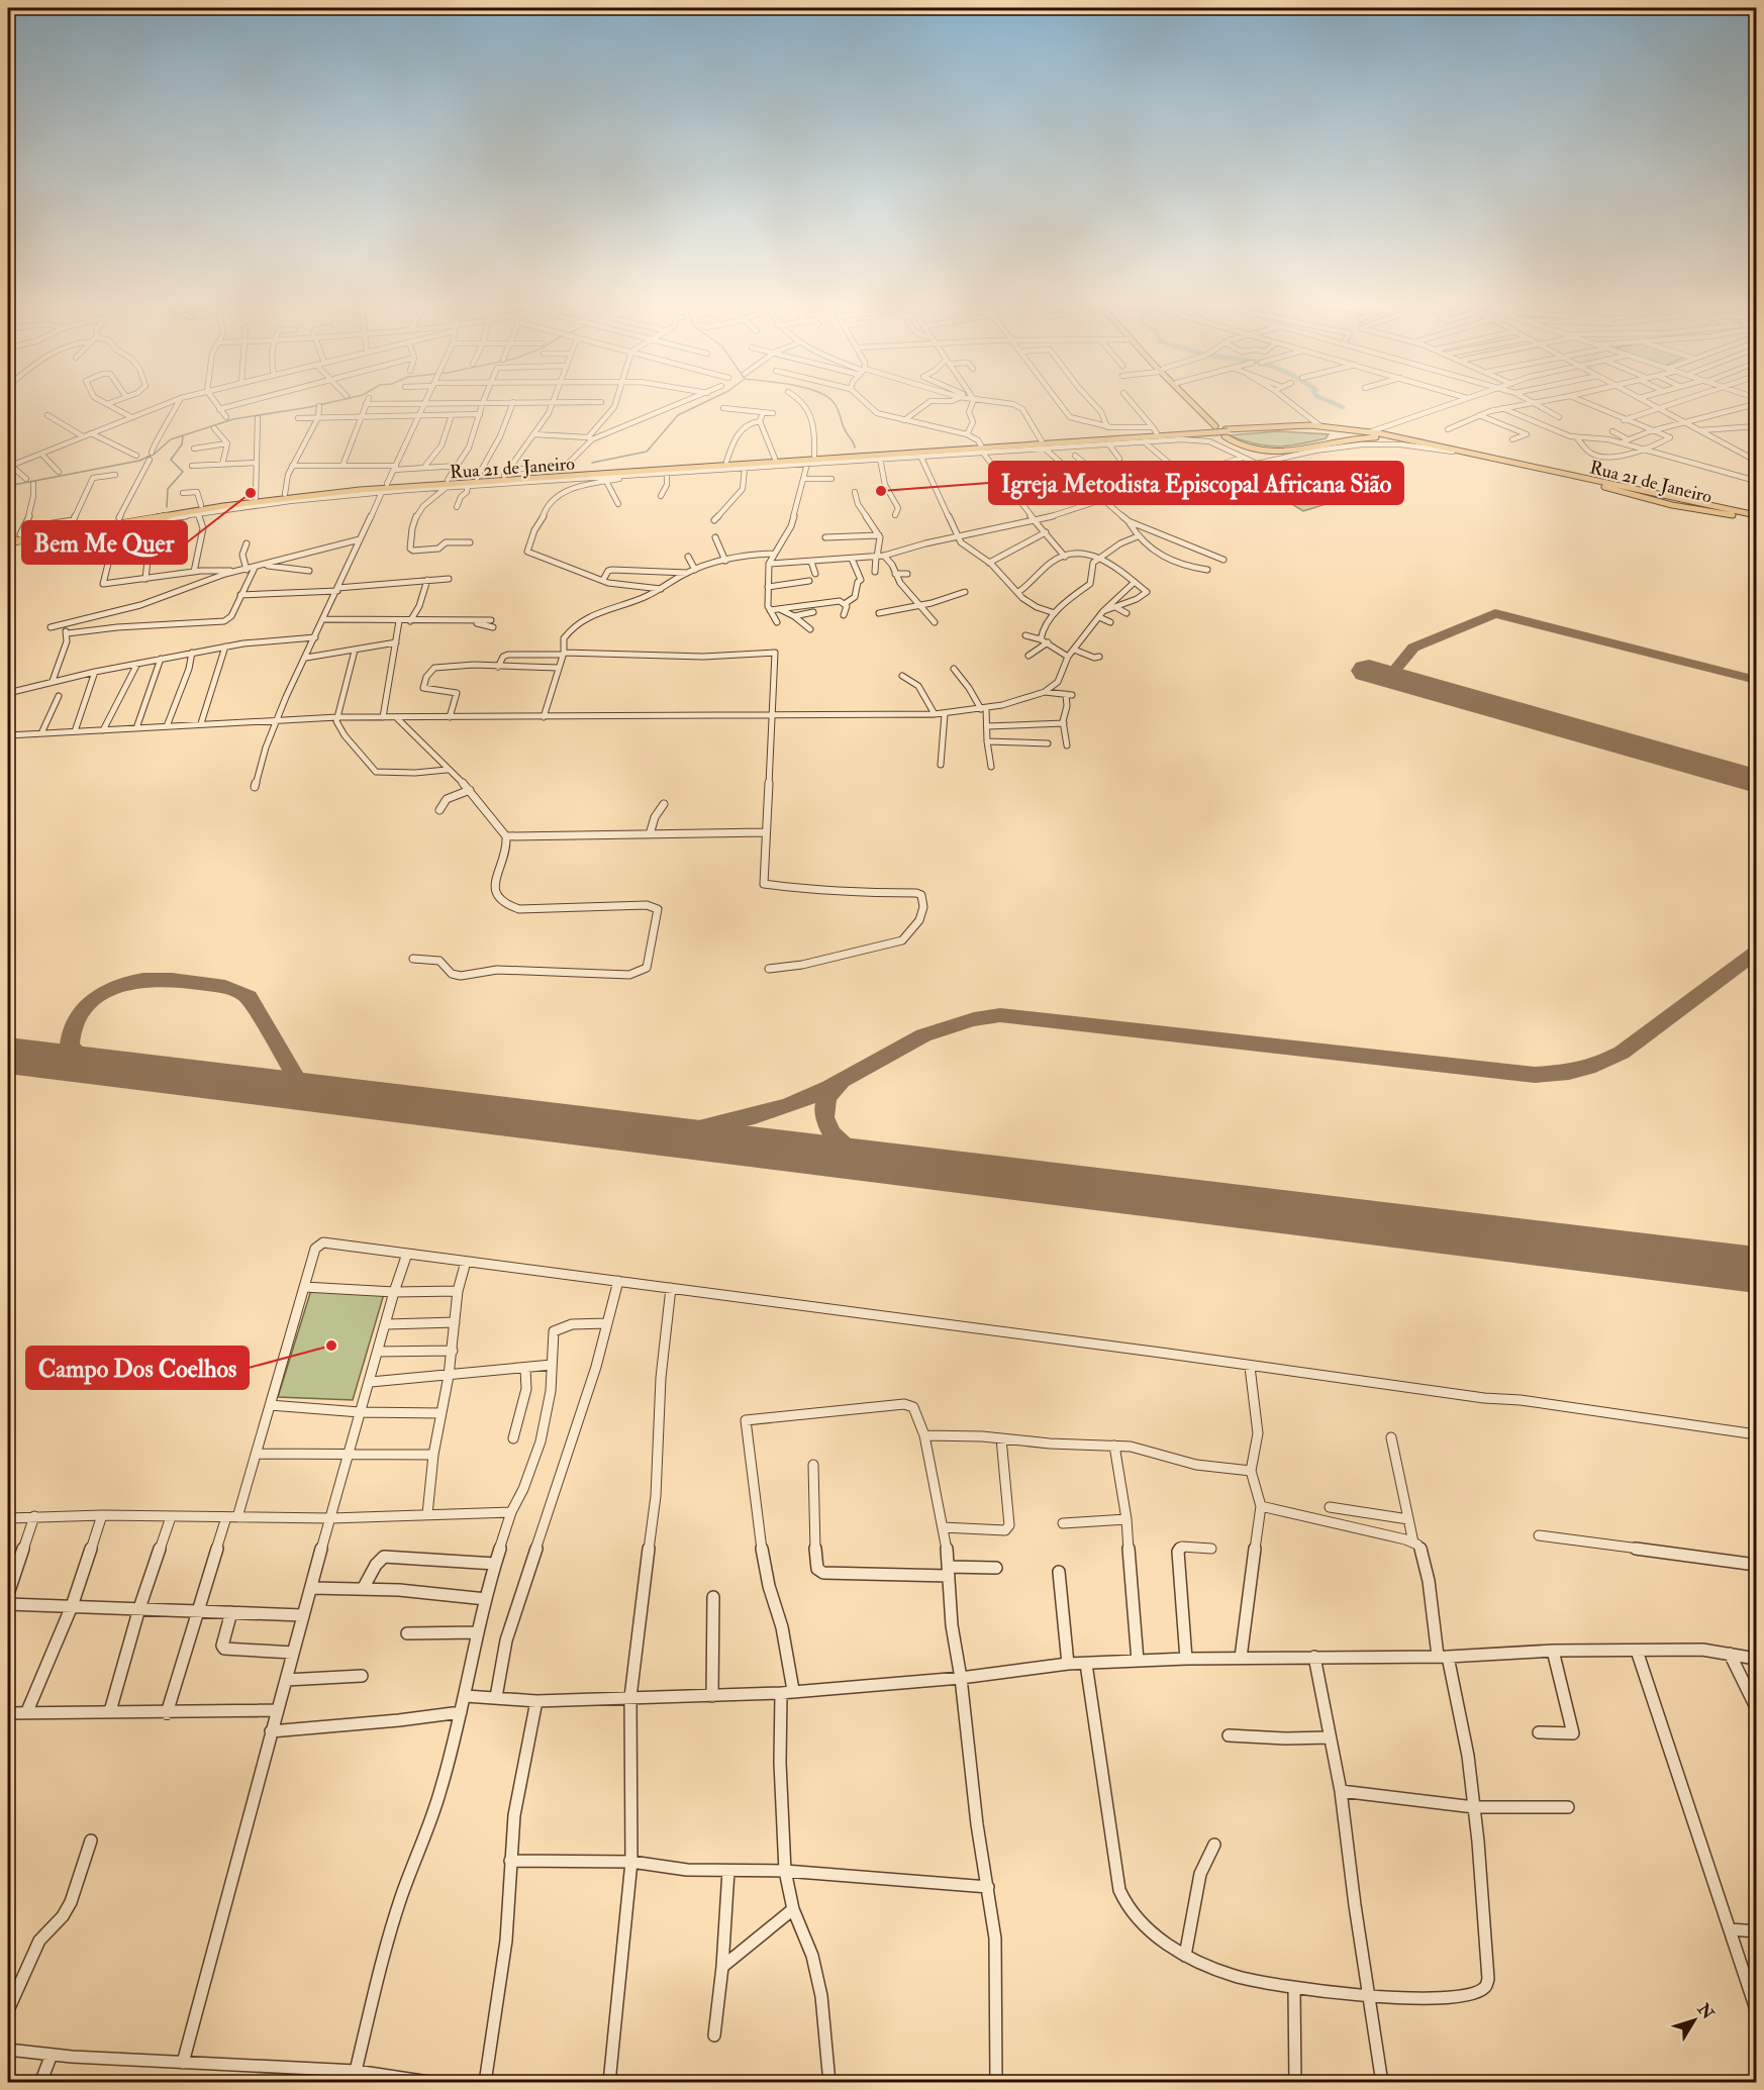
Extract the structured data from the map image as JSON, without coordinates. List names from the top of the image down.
{
  "streets": {
    "main road": ["Rua 21 de Janeiro"]
  },
  "places": ["Igreja Metodista Episcopal Africana Sião", "Bem Me Quer", "Campo Dos Coelhos"],
  "north": "top right"
}
